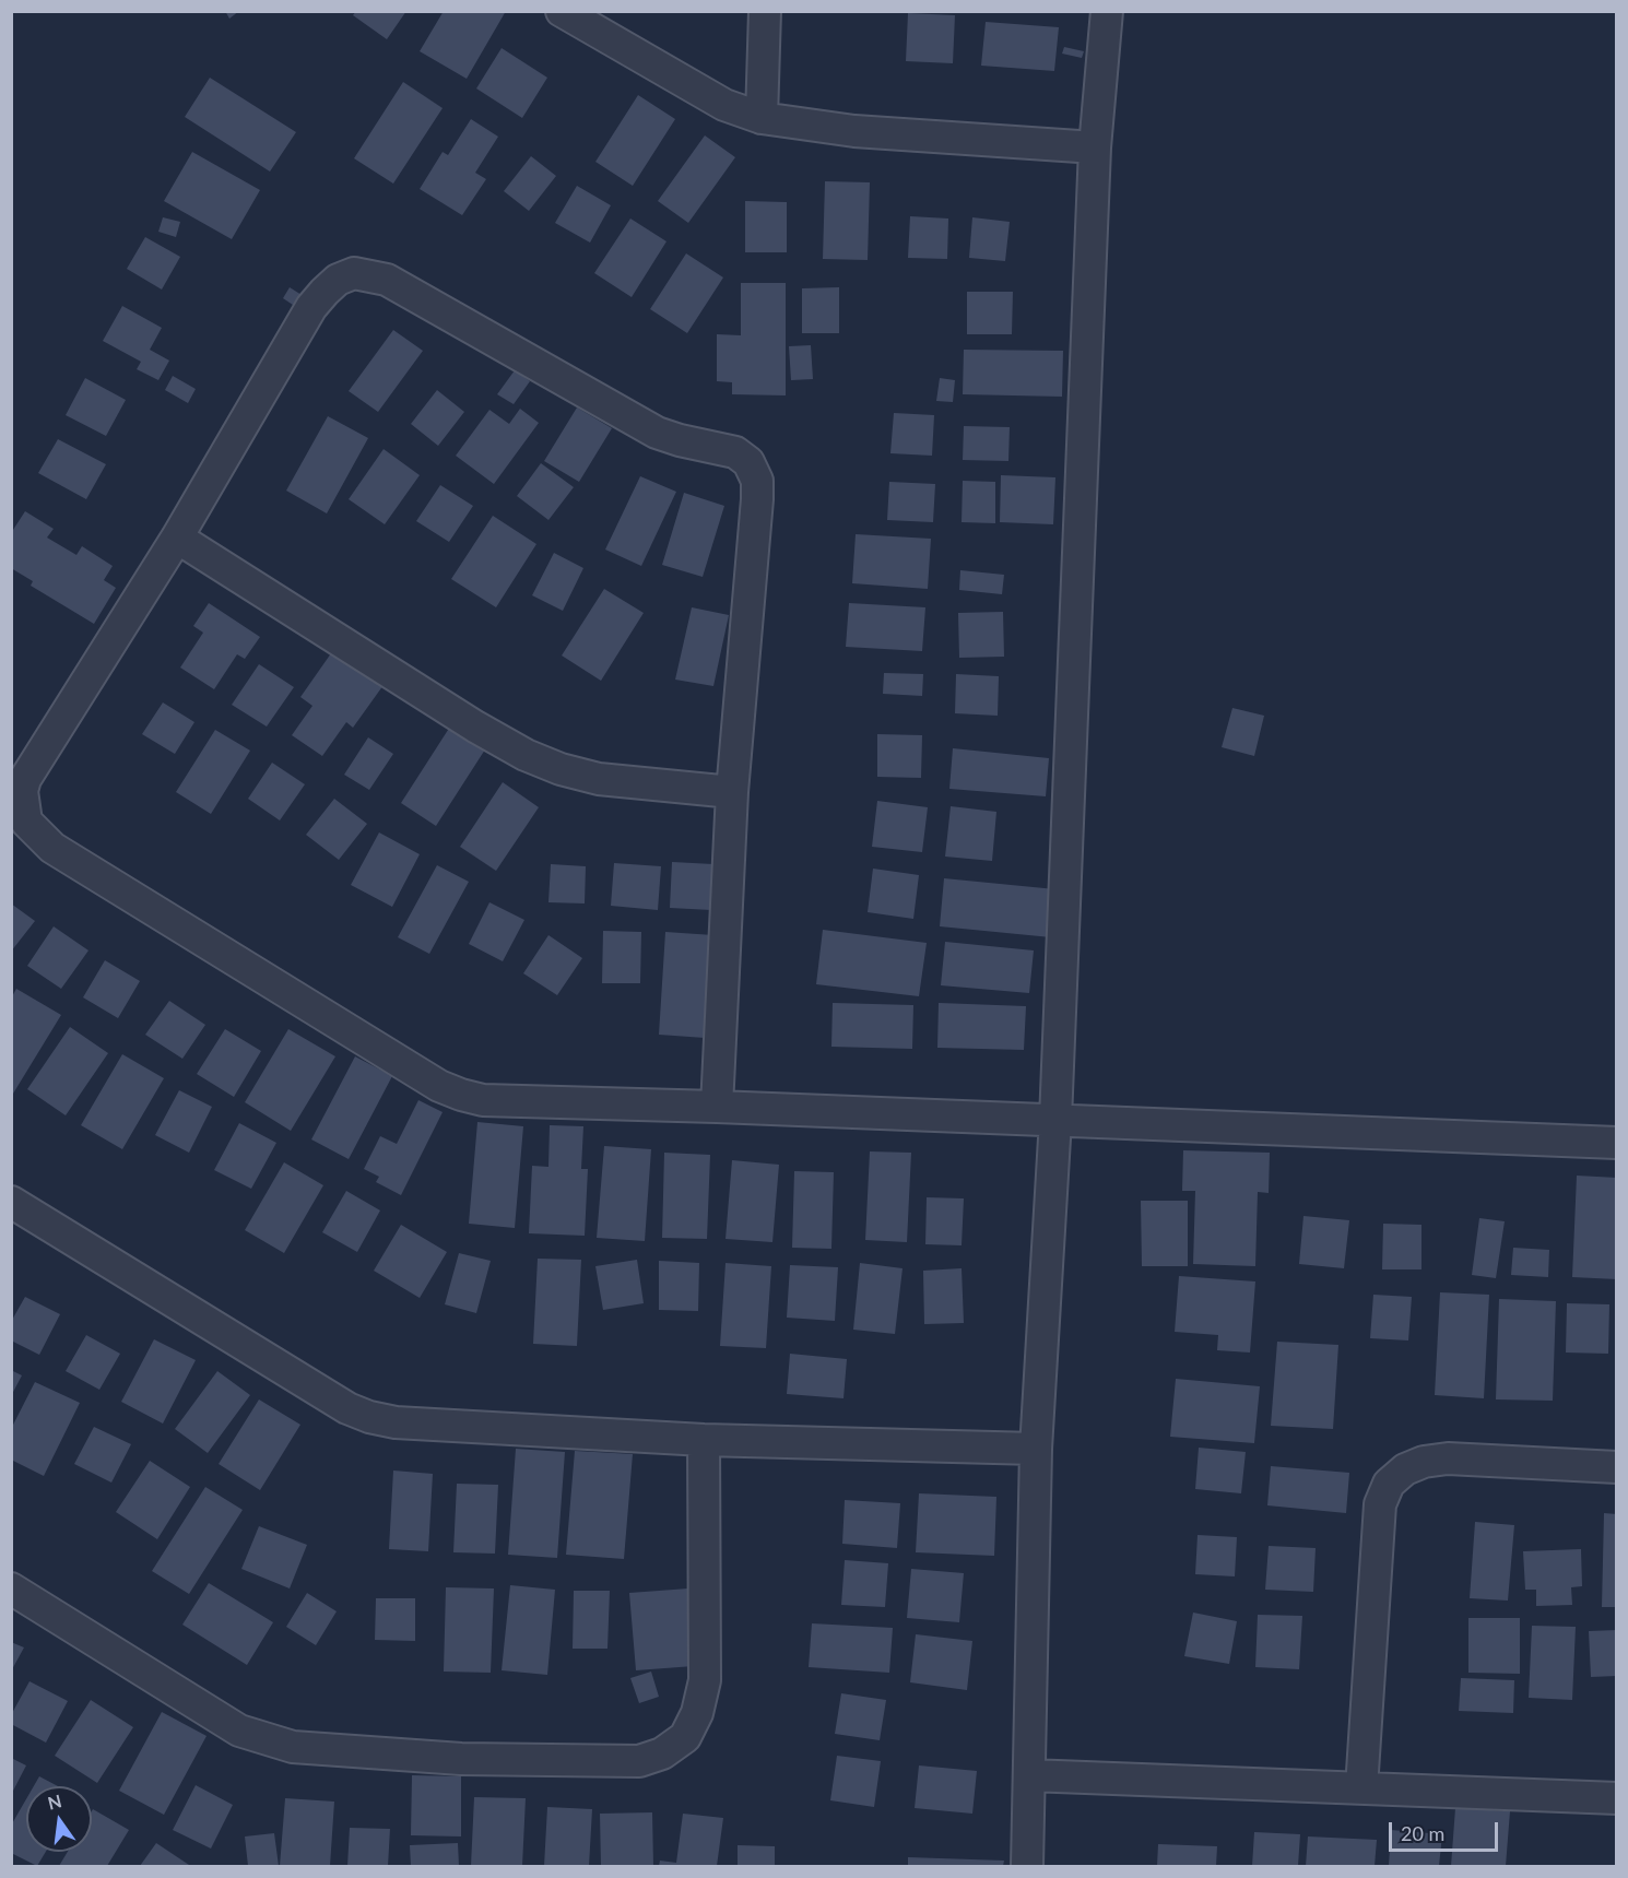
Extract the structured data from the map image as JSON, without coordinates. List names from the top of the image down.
{
  "scale_bar": "20 m",
  "north": "top"
}
